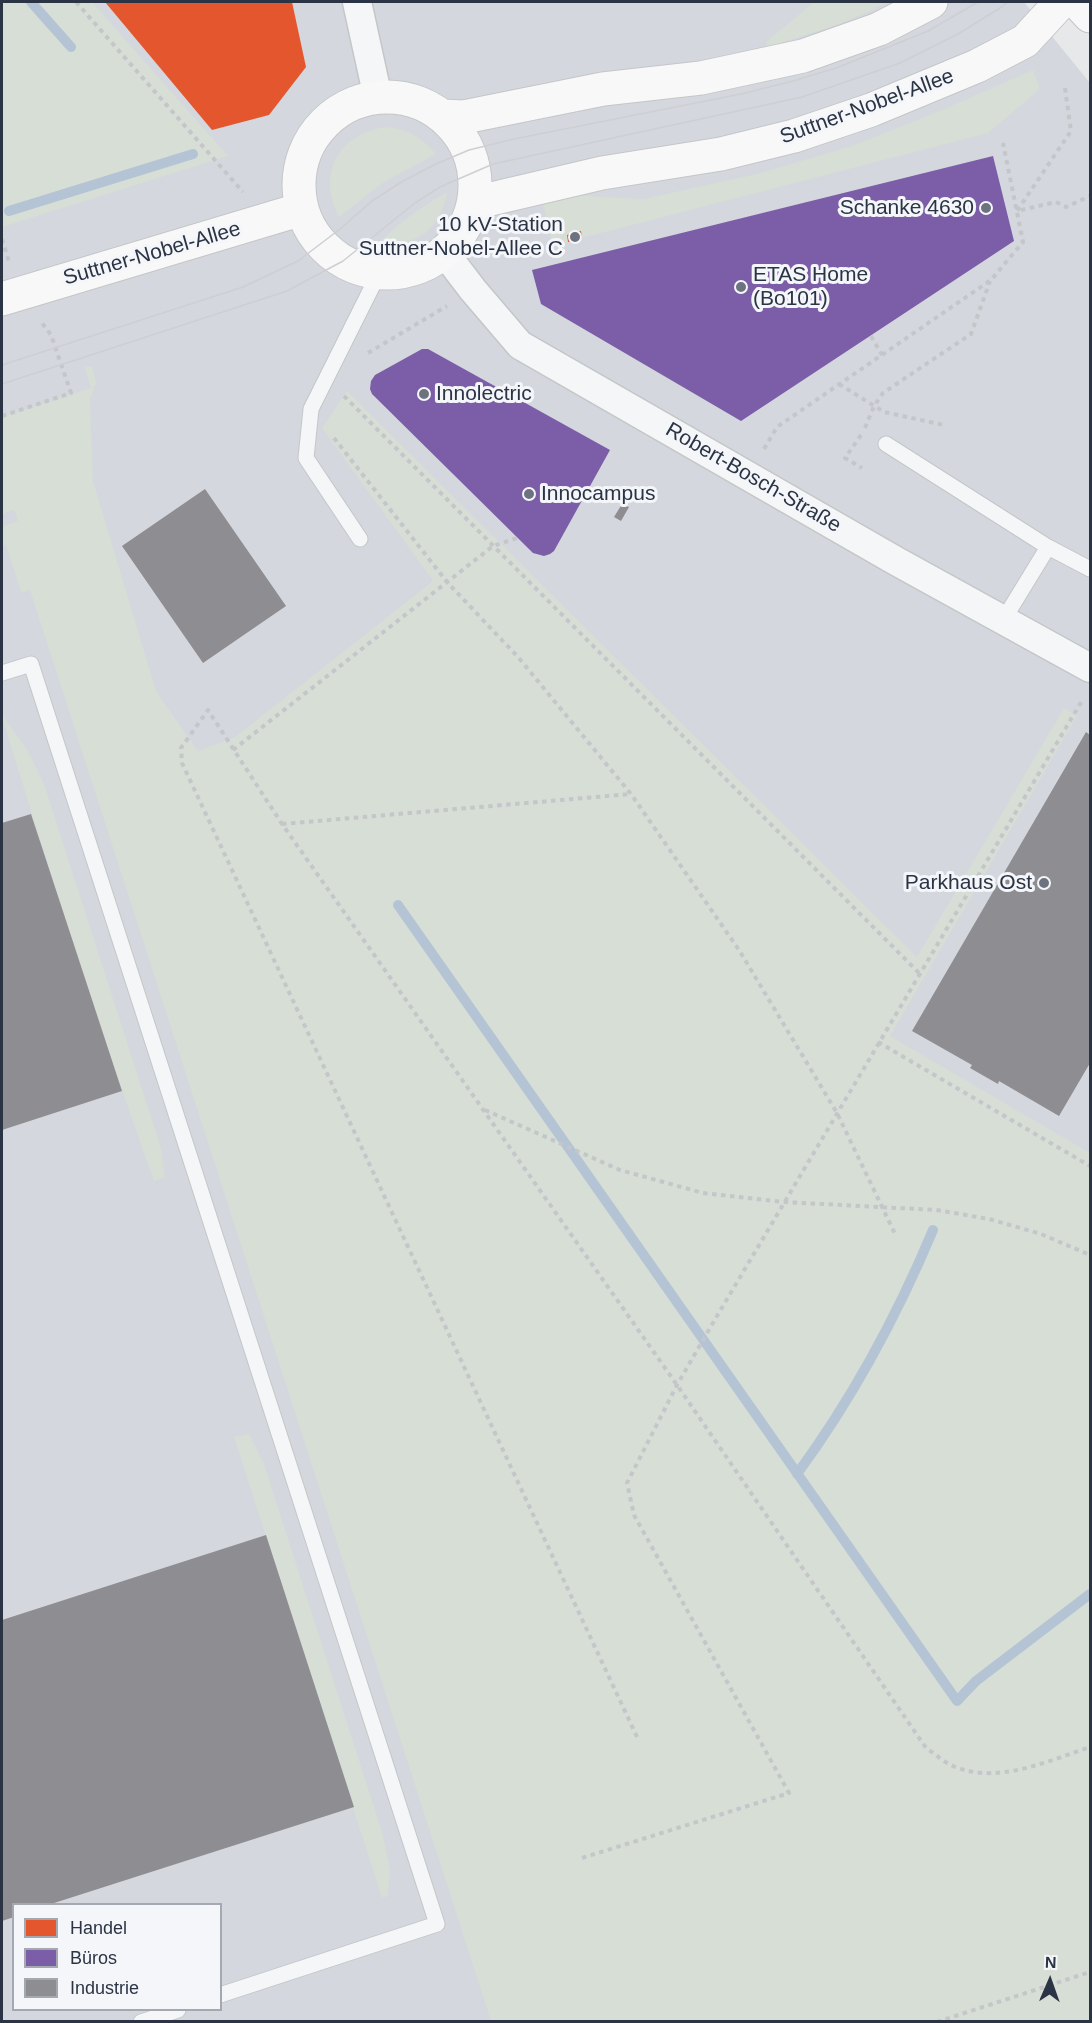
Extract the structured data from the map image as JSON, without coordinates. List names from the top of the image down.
{
  "streets": {
    "street": ["Suttner-Nobel-Allee", "Robert-Bosch-Straße"]
  },
  "crossings": [
    ["Suttner-Nobel-Allee", "Robert-Bosch-Straße"]
  ],
  "places": [
    "Schanke 4630",
    "10 kV-Station Suttner-Nobel-Allee C",
    "ETAS Home (Bo101)",
    "Innolectric",
    "Innocampus",
    "Parkhaus Ost"
  ],
  "legend": ["Handel", "Büros", "Industrie"],
  "north": "top"
}
